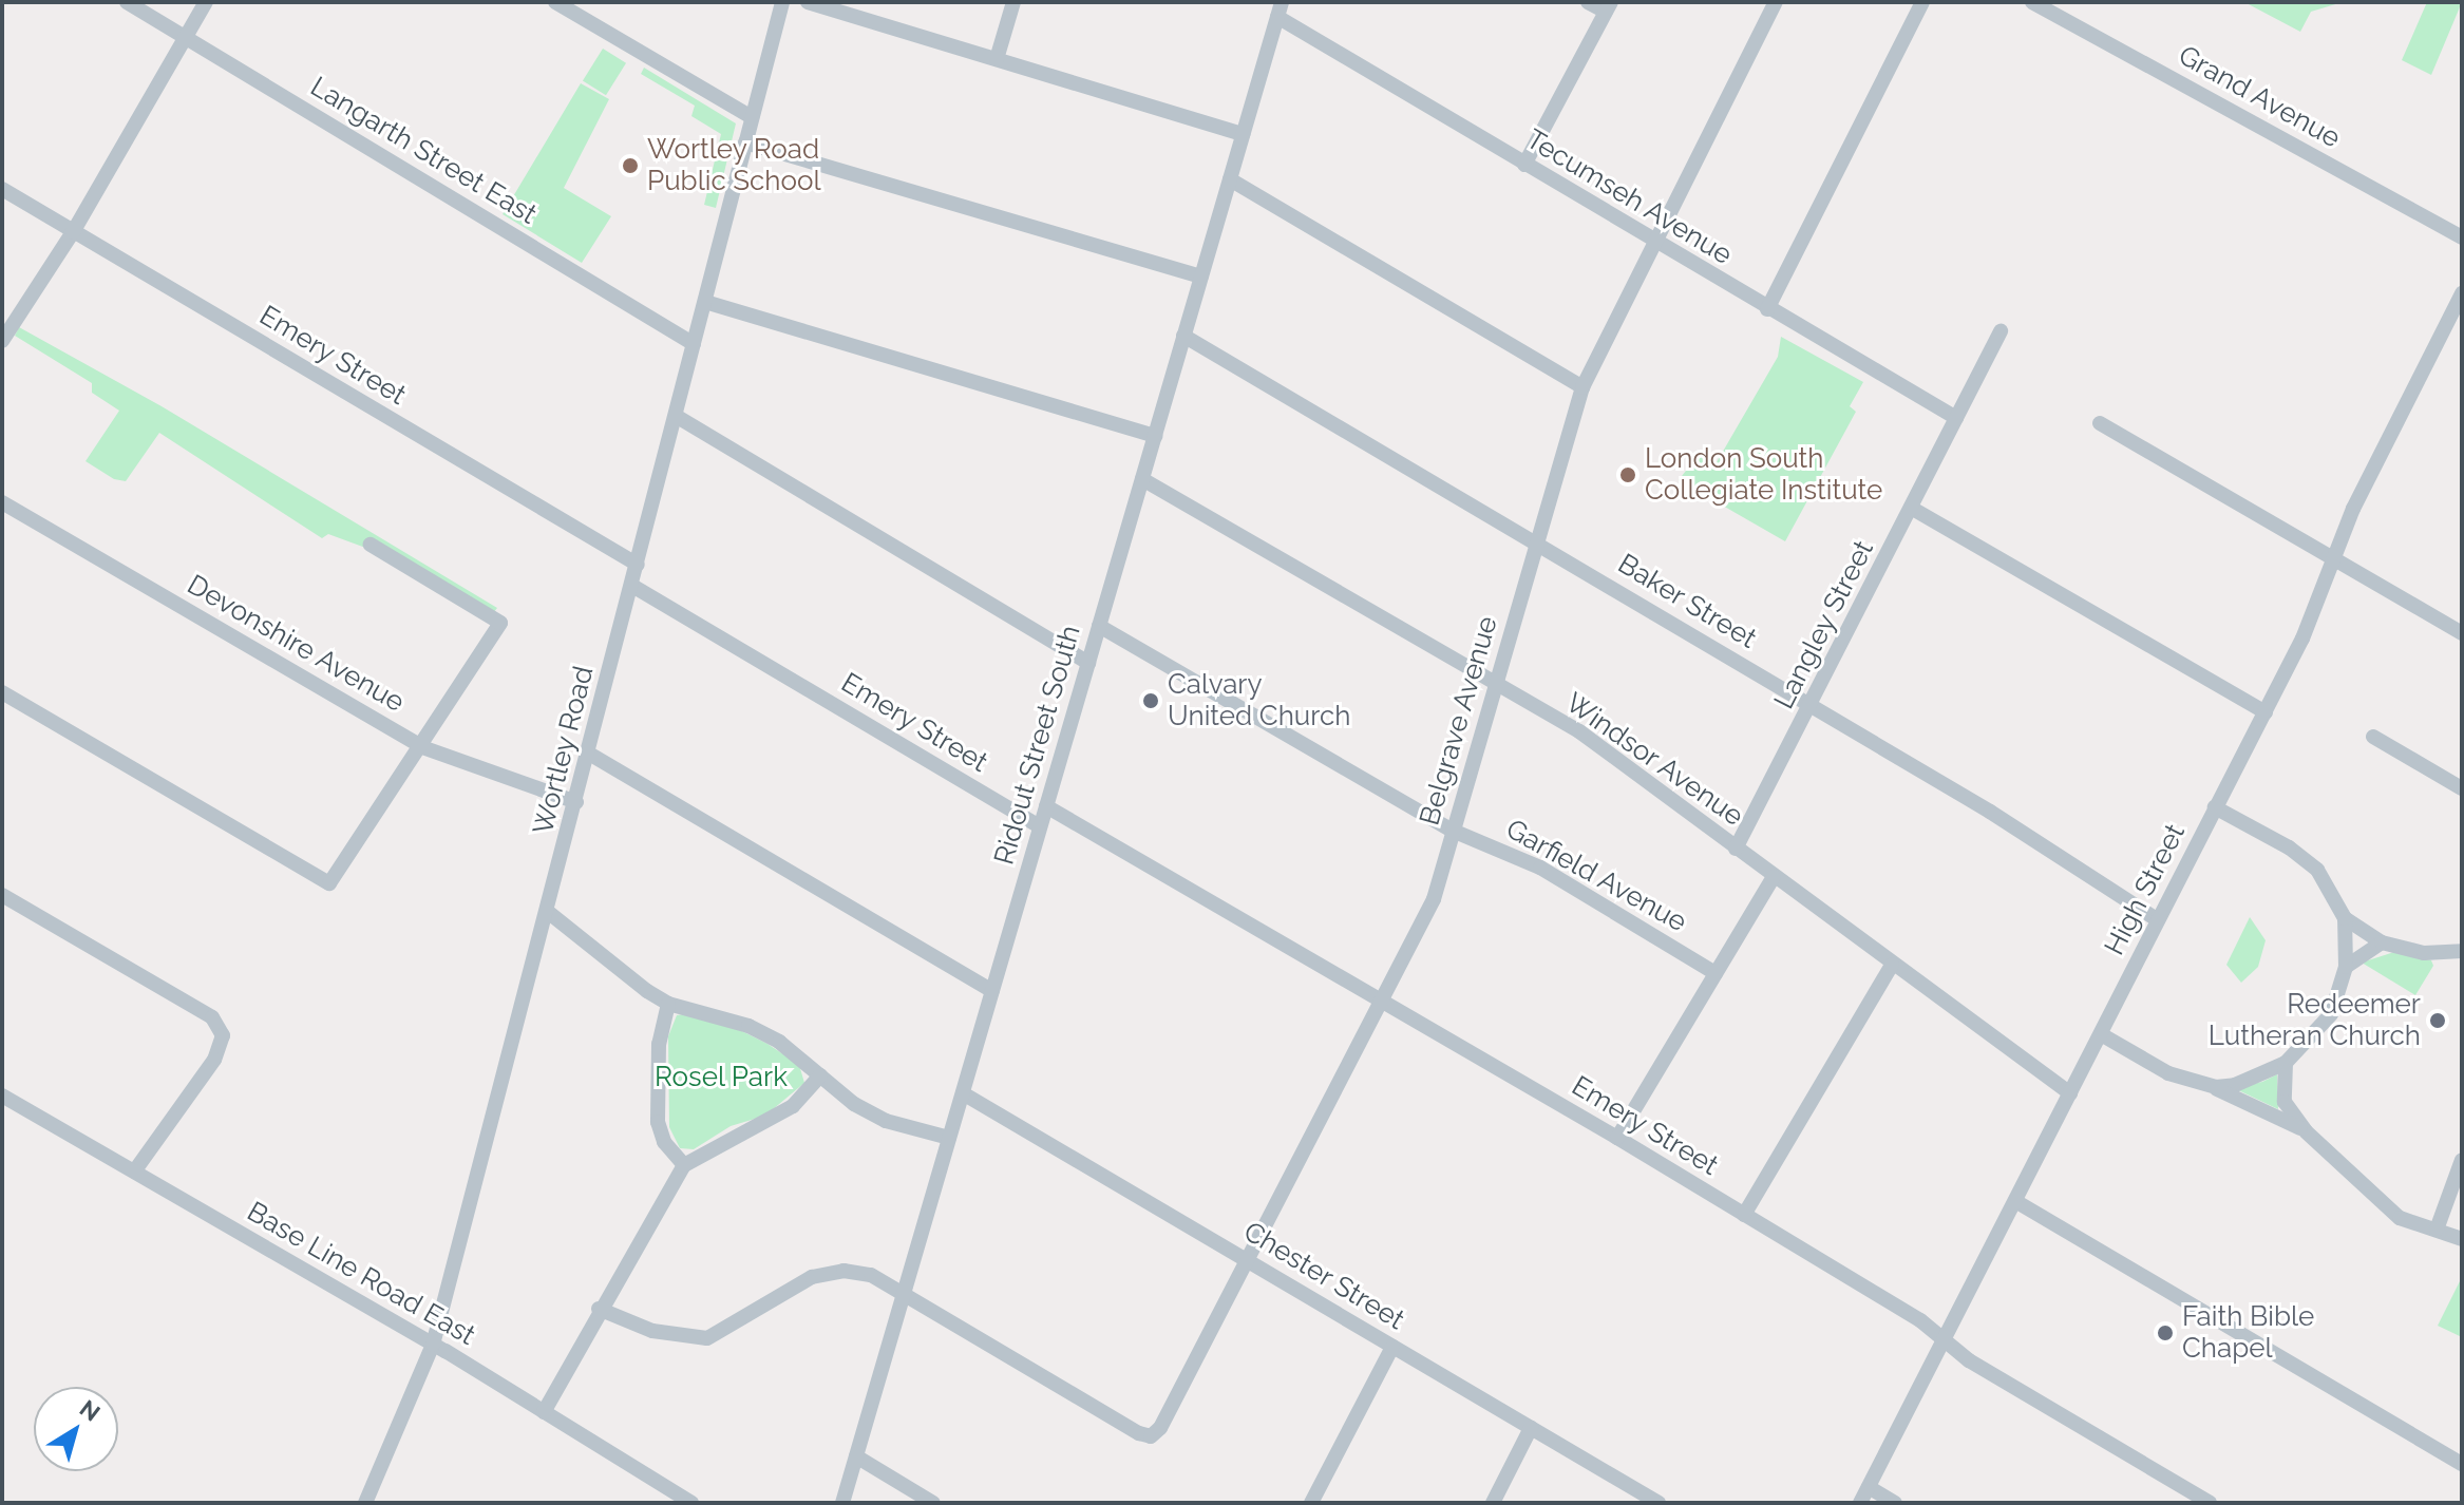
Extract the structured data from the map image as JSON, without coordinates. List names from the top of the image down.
{
  "streets": {
    "street": [
      "Grand Avenue",
      "Langarth Street East",
      "Tecumseh Avenue",
      "Emery Street",
      "Baker Street",
      "Langley Street",
      "Devonshire Avenue",
      "Belgrave Avenue",
      "Ridout Street South",
      "Wortley Road",
      "Windsor Avenue",
      "Garfield Avenue",
      "High Street",
      "Base Line Road East",
      "Chester Street"
    ]
  },
  "crossings": [
    ["Langarth Street East", "Wortley Road"],
    ["Tecumseh Avenue", "Langley Street"],
    ["Tecumseh Avenue", "Belgrave Avenue"],
    ["Tecumseh Avenue", "Ridout Street South"],
    ["Emery Street", "Belgrave Avenue"],
    ["Emery Street", "Ridout Street South"],
    ["Emery Street", "Wortley Road"],
    ["Emery Street", "High Street"],
    ["Baker Street", "Langley Street"],
    ["Baker Street", "Belgrave Avenue"],
    ["Baker Street", "Ridout Street South"],
    ["Baker Street", "High Street"],
    ["Langley Street", "Windsor Avenue"],
    ["Devonshire Avenue", "Wortley Road"],
    ["Belgrave Avenue", "Ridout Street South"],
    ["Belgrave Avenue", "Windsor Avenue"],
    ["Belgrave Avenue", "Garfield Avenue"],
    ["Belgrave Avenue", "Chester Street"],
    ["Ridout Street South", "Windsor Avenue"],
    ["Ridout Street South", "Garfield Avenue"],
    ["Ridout Street South", "Chester Street"],
    ["Wortley Road", "Base Line Road East"],
    ["Windsor Avenue", "High Street"]
  ],
  "parks": ["Rosel Park"],
  "places": [
    "Wortley Road Public School",
    "London South Collegiate Institute",
    "Calvary United Church",
    "Redeemer Lutheran Church",
    "Faith Bible Chapel"
  ],
  "north": "top right"
}
